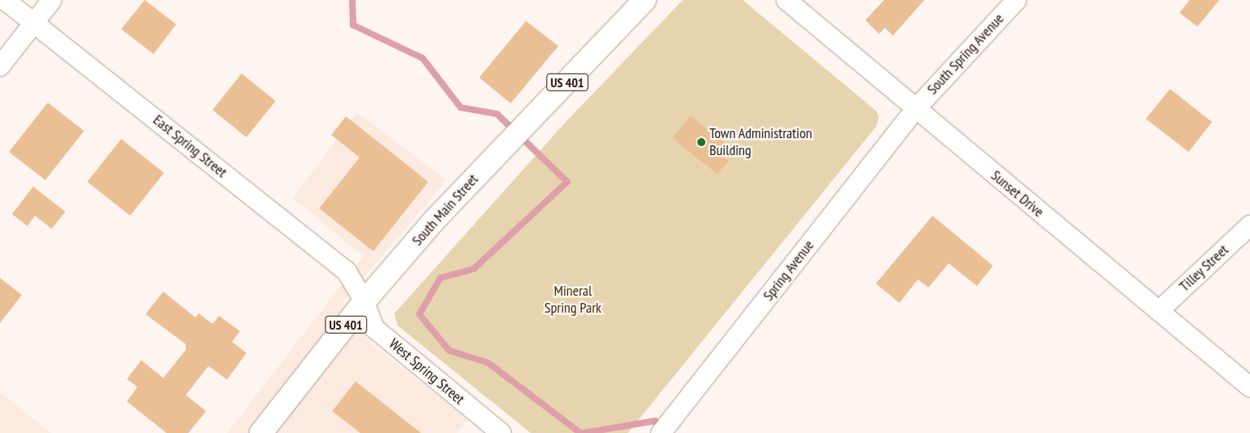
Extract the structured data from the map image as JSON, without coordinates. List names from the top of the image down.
{
  "streets": {
    "main road": ["US 401", "South Main Street"],
    "street": [
      "South Spring Avenue",
      "East Spring Street",
      "Sunset Drive",
      "Tilley Street",
      "Spring Avenue",
      "West Spring Street"
    ]
  },
  "crossings": [
    ["South Spring Avenue", "Sunset Drive"],
    ["South Spring Avenue", "Spring Avenue"],
    ["East Spring Street", "South Main Street"],
    ["East Spring Street", "West Spring Street"],
    ["Sunset Drive", "Tilley Street"],
    ["Sunset Drive", "Spring Avenue"],
    ["South Main Street", "West Spring Street"]
  ],
  "parks": ["Mineral Spring Park"],
  "places": ["Town Administration Building"]
}
